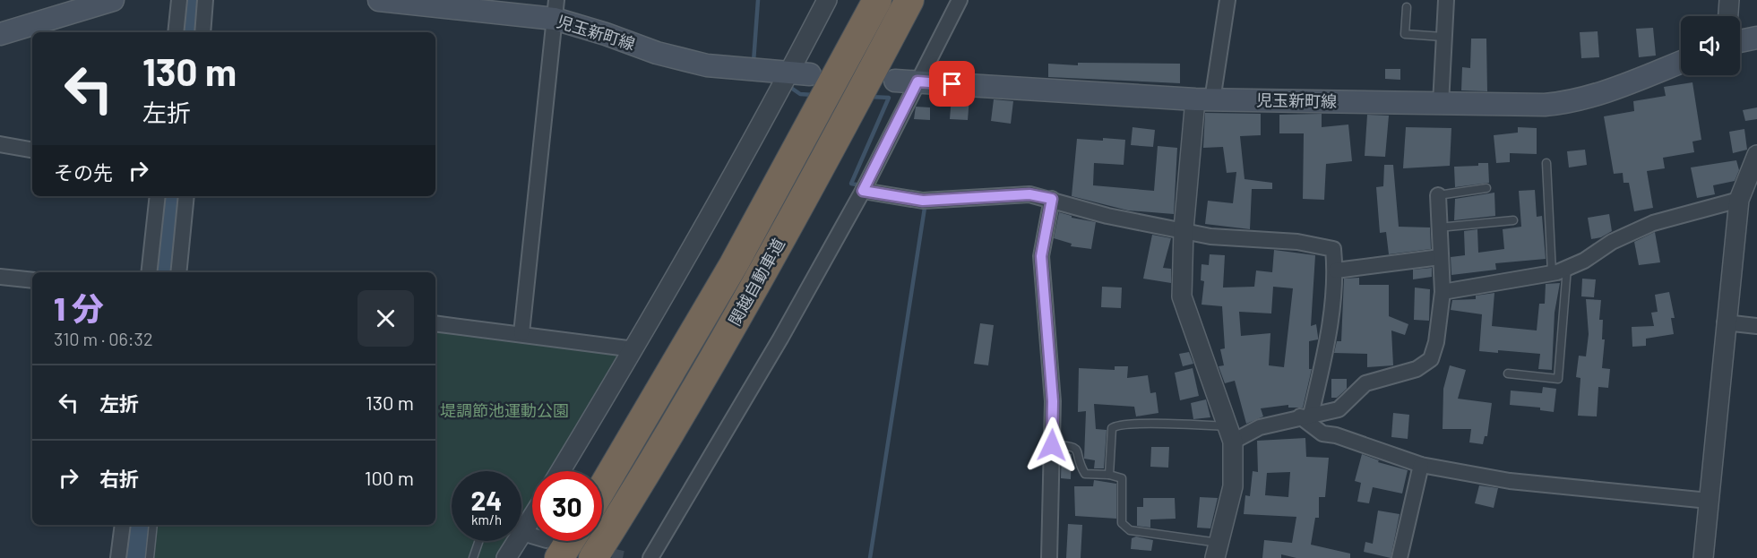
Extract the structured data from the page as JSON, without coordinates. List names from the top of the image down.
{
  "streets": {
    "highway": ["関越自動車道"],
    "main road": ["児玉新町線"]
  },
  "parks": ["堤調節池運動公園"],
  "page": {
    "turn": ["130 m", "左折"],
    "then": "その先",
    "heading": ["1 分", "310 m · 06:32"],
    "list": [
      {
        "name": "左折",
        "value": "130 m"
      },
      {
        "name": "右折",
        "value": "100 m"
      }
    ],
    "speed": "24 km/h",
    "limit": "30"
  }
}
